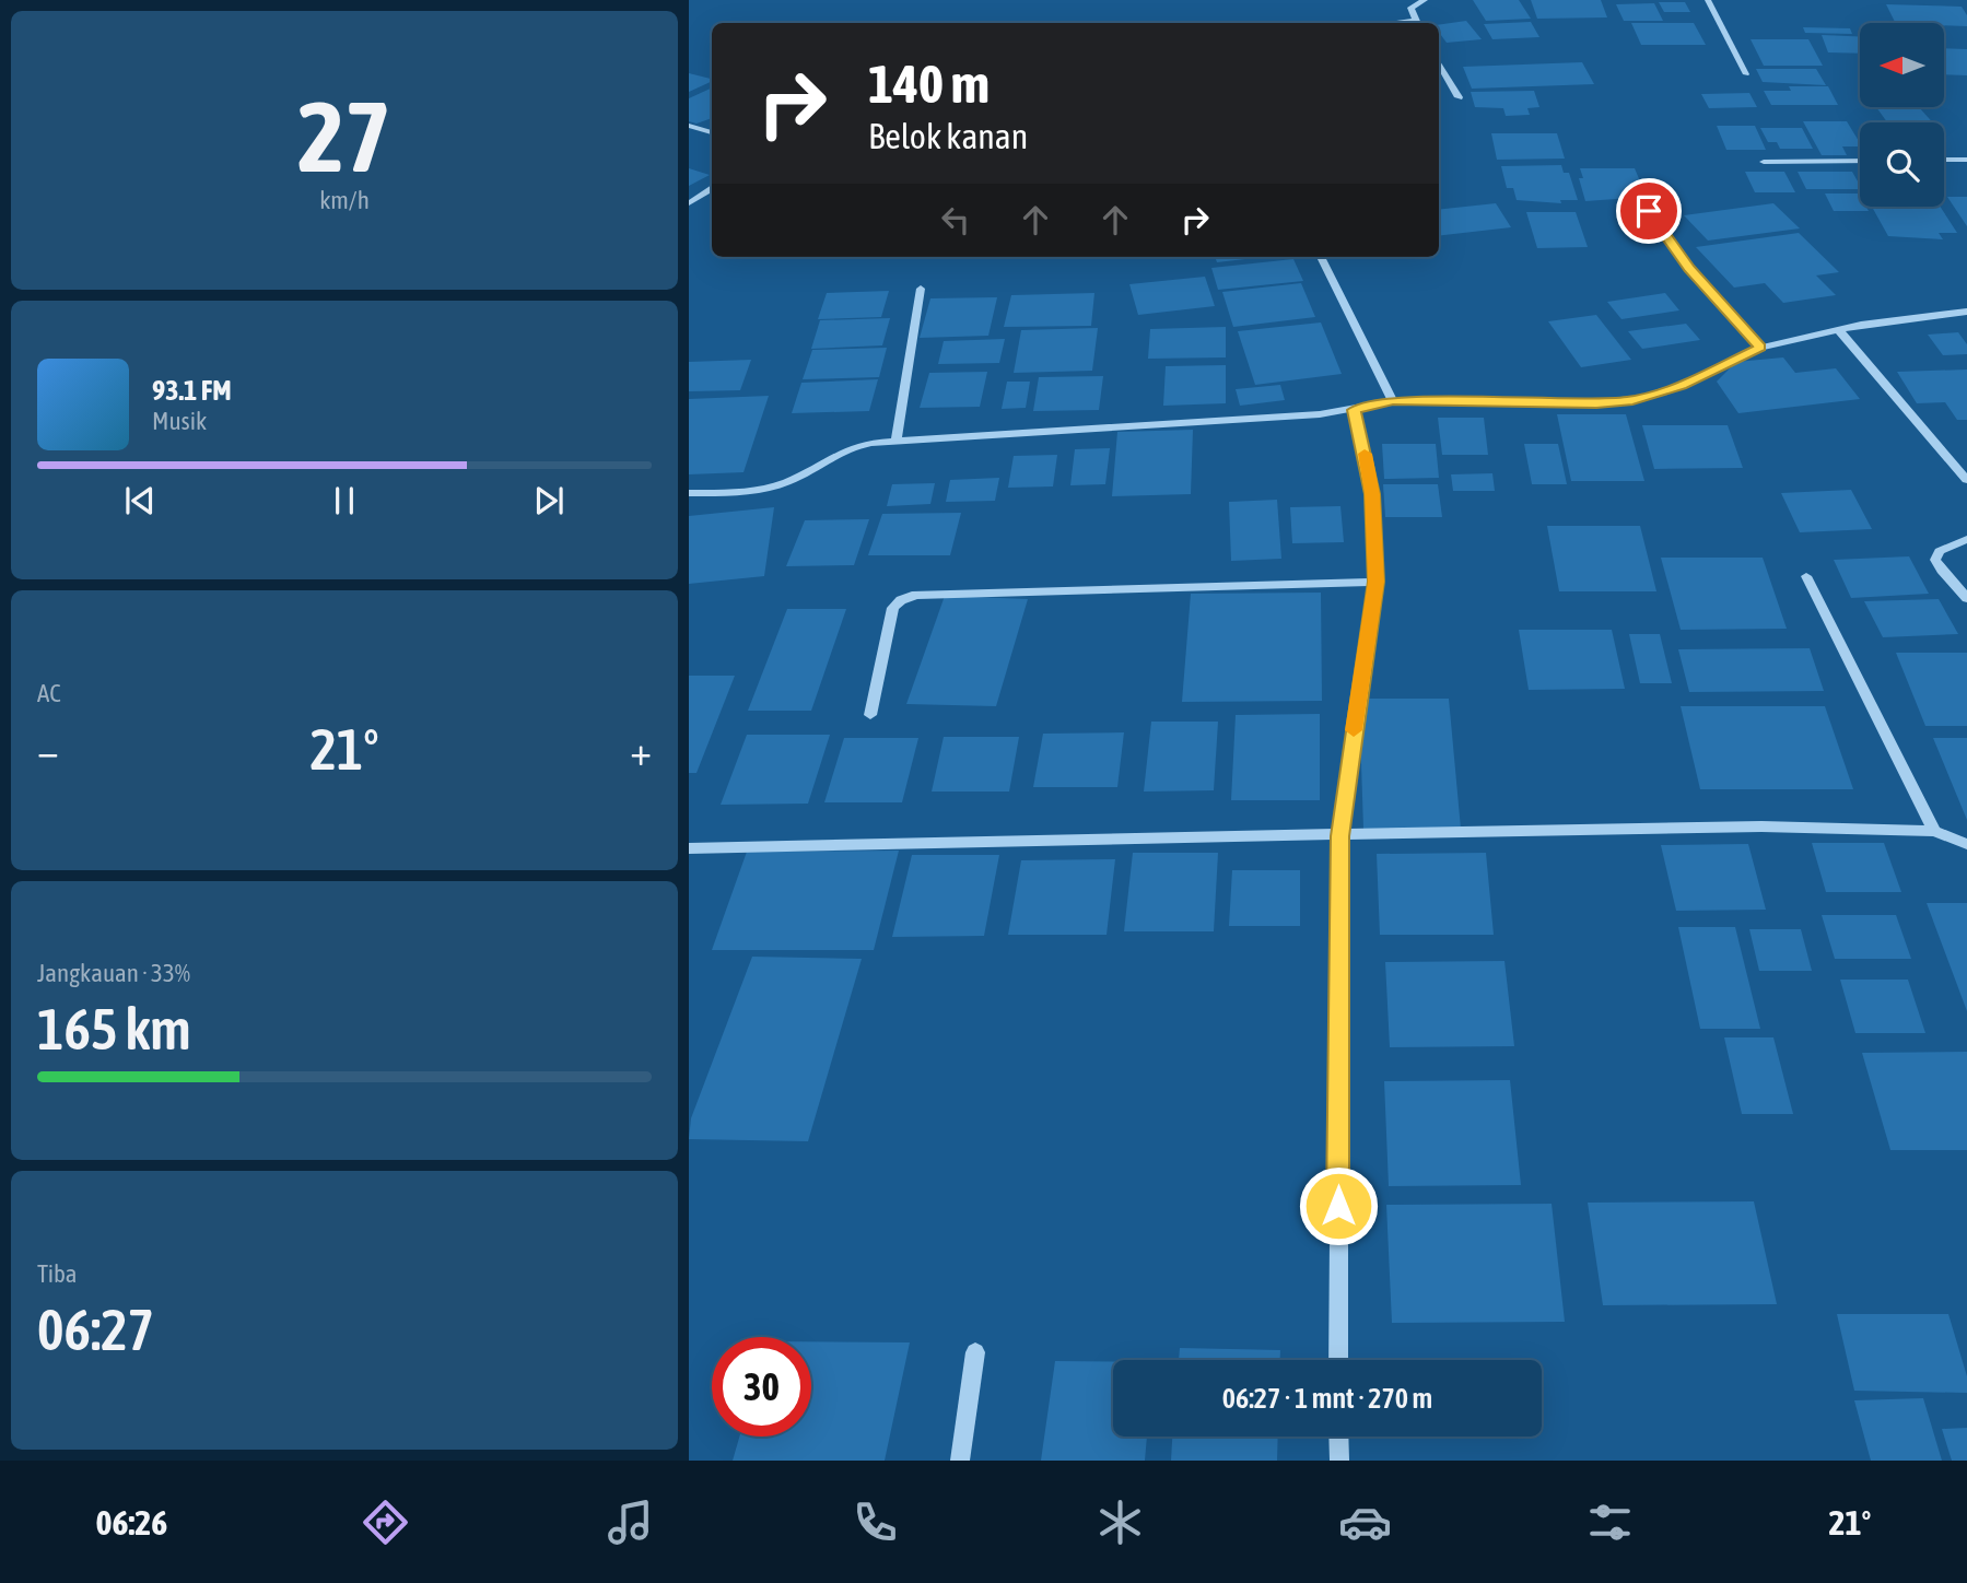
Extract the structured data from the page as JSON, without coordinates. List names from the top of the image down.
{
  "north": "left",
  "page": {
    "tile": [
      ["27", "km/h"],
      "AC",
      ["Jangkauan · 33%", "165 km"],
      ["Tiba", "06:27"]
    ],
    "turn": ["140 m", "Belok kanan"],
    "song": ["93.1 FM", "Musik"],
    "heat": ["−", "21°", "+"],
    "limit": "30",
    "trip": "06:27 · 1 mnt · 270 m",
    "tabs": ["06:26", "21°"]
  }
}
